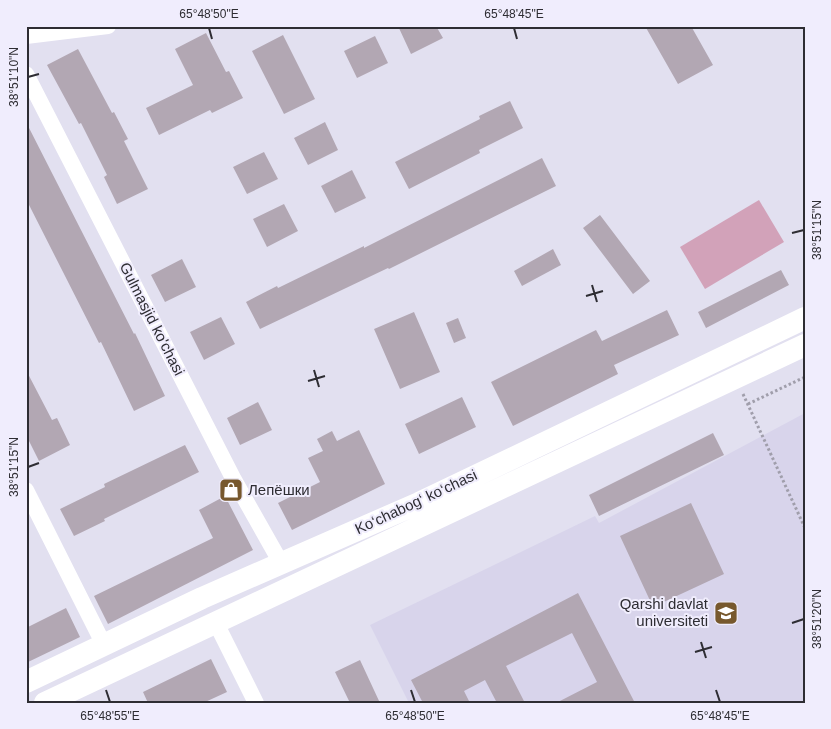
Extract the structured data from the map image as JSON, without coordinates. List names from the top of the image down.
{
  "streets": {
    "main road": ["Ko‘chabog‘ ko‘chasi"],
    "street": ["Gulmasjid ko'chasi"]
  },
  "crossings": [
    ["Gulmasjid ko'chasi", "Ko‘chabog‘ ko‘chasi"]
  ],
  "places": {
    "shop": ["Лепёшки"],
    "school or university": ["Qarshi davlat universiteti"]
  },
  "coordinates": [
    "65°48'50\"E",
    "65°48'45\"E",
    "38°51'10\"N",
    "38°51'15\"N",
    "38°51'20\"N",
    "65°48'55\"E"
  ]
}
